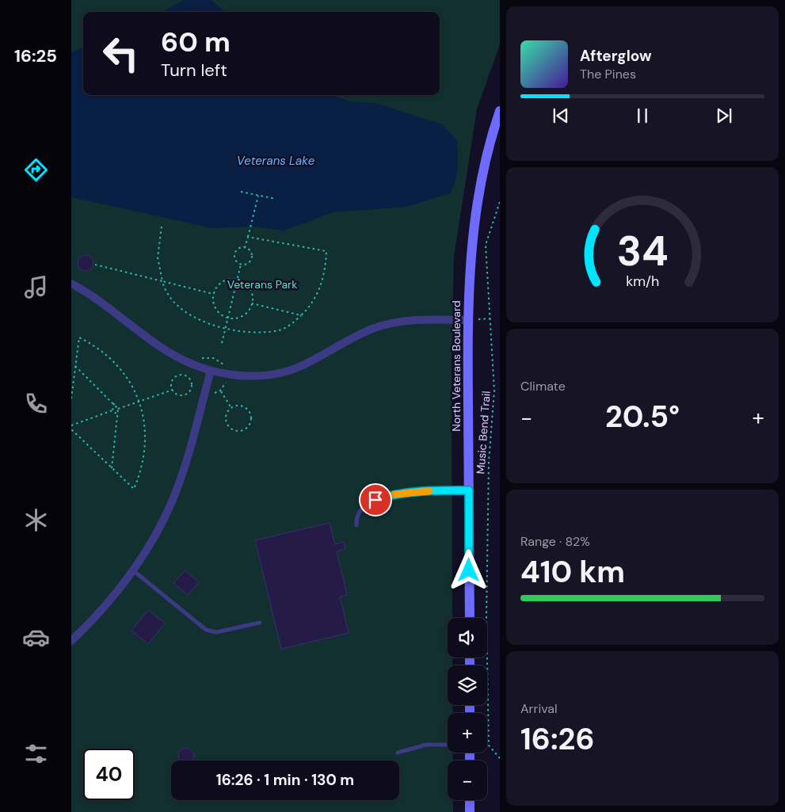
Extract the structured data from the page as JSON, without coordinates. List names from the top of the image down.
{
  "streets": {
    "street": ["North Veterans Boulevard"],
    "path": ["Music Bend Trail"]
  },
  "water": ["Veterans Lake"],
  "parks": ["Veterans Park"],
  "page": {
    "tabs": "16:25",
    "turn": ["60 m", "Turn left"],
    "song": ["Afterglow", "The Pines"],
    "tile": [
      "Climate",
      ["Range · 82%", "410 km"],
      ["Arrival", "16:26"]
    ],
    "heat": ["−", "20.5°", "+"],
    "map_buttons": ["+", "−"],
    "limit": "40",
    "trip": "16:26 · 1 min · 130 m",
    "gauge": ["34", "km/h"]
  }
}
